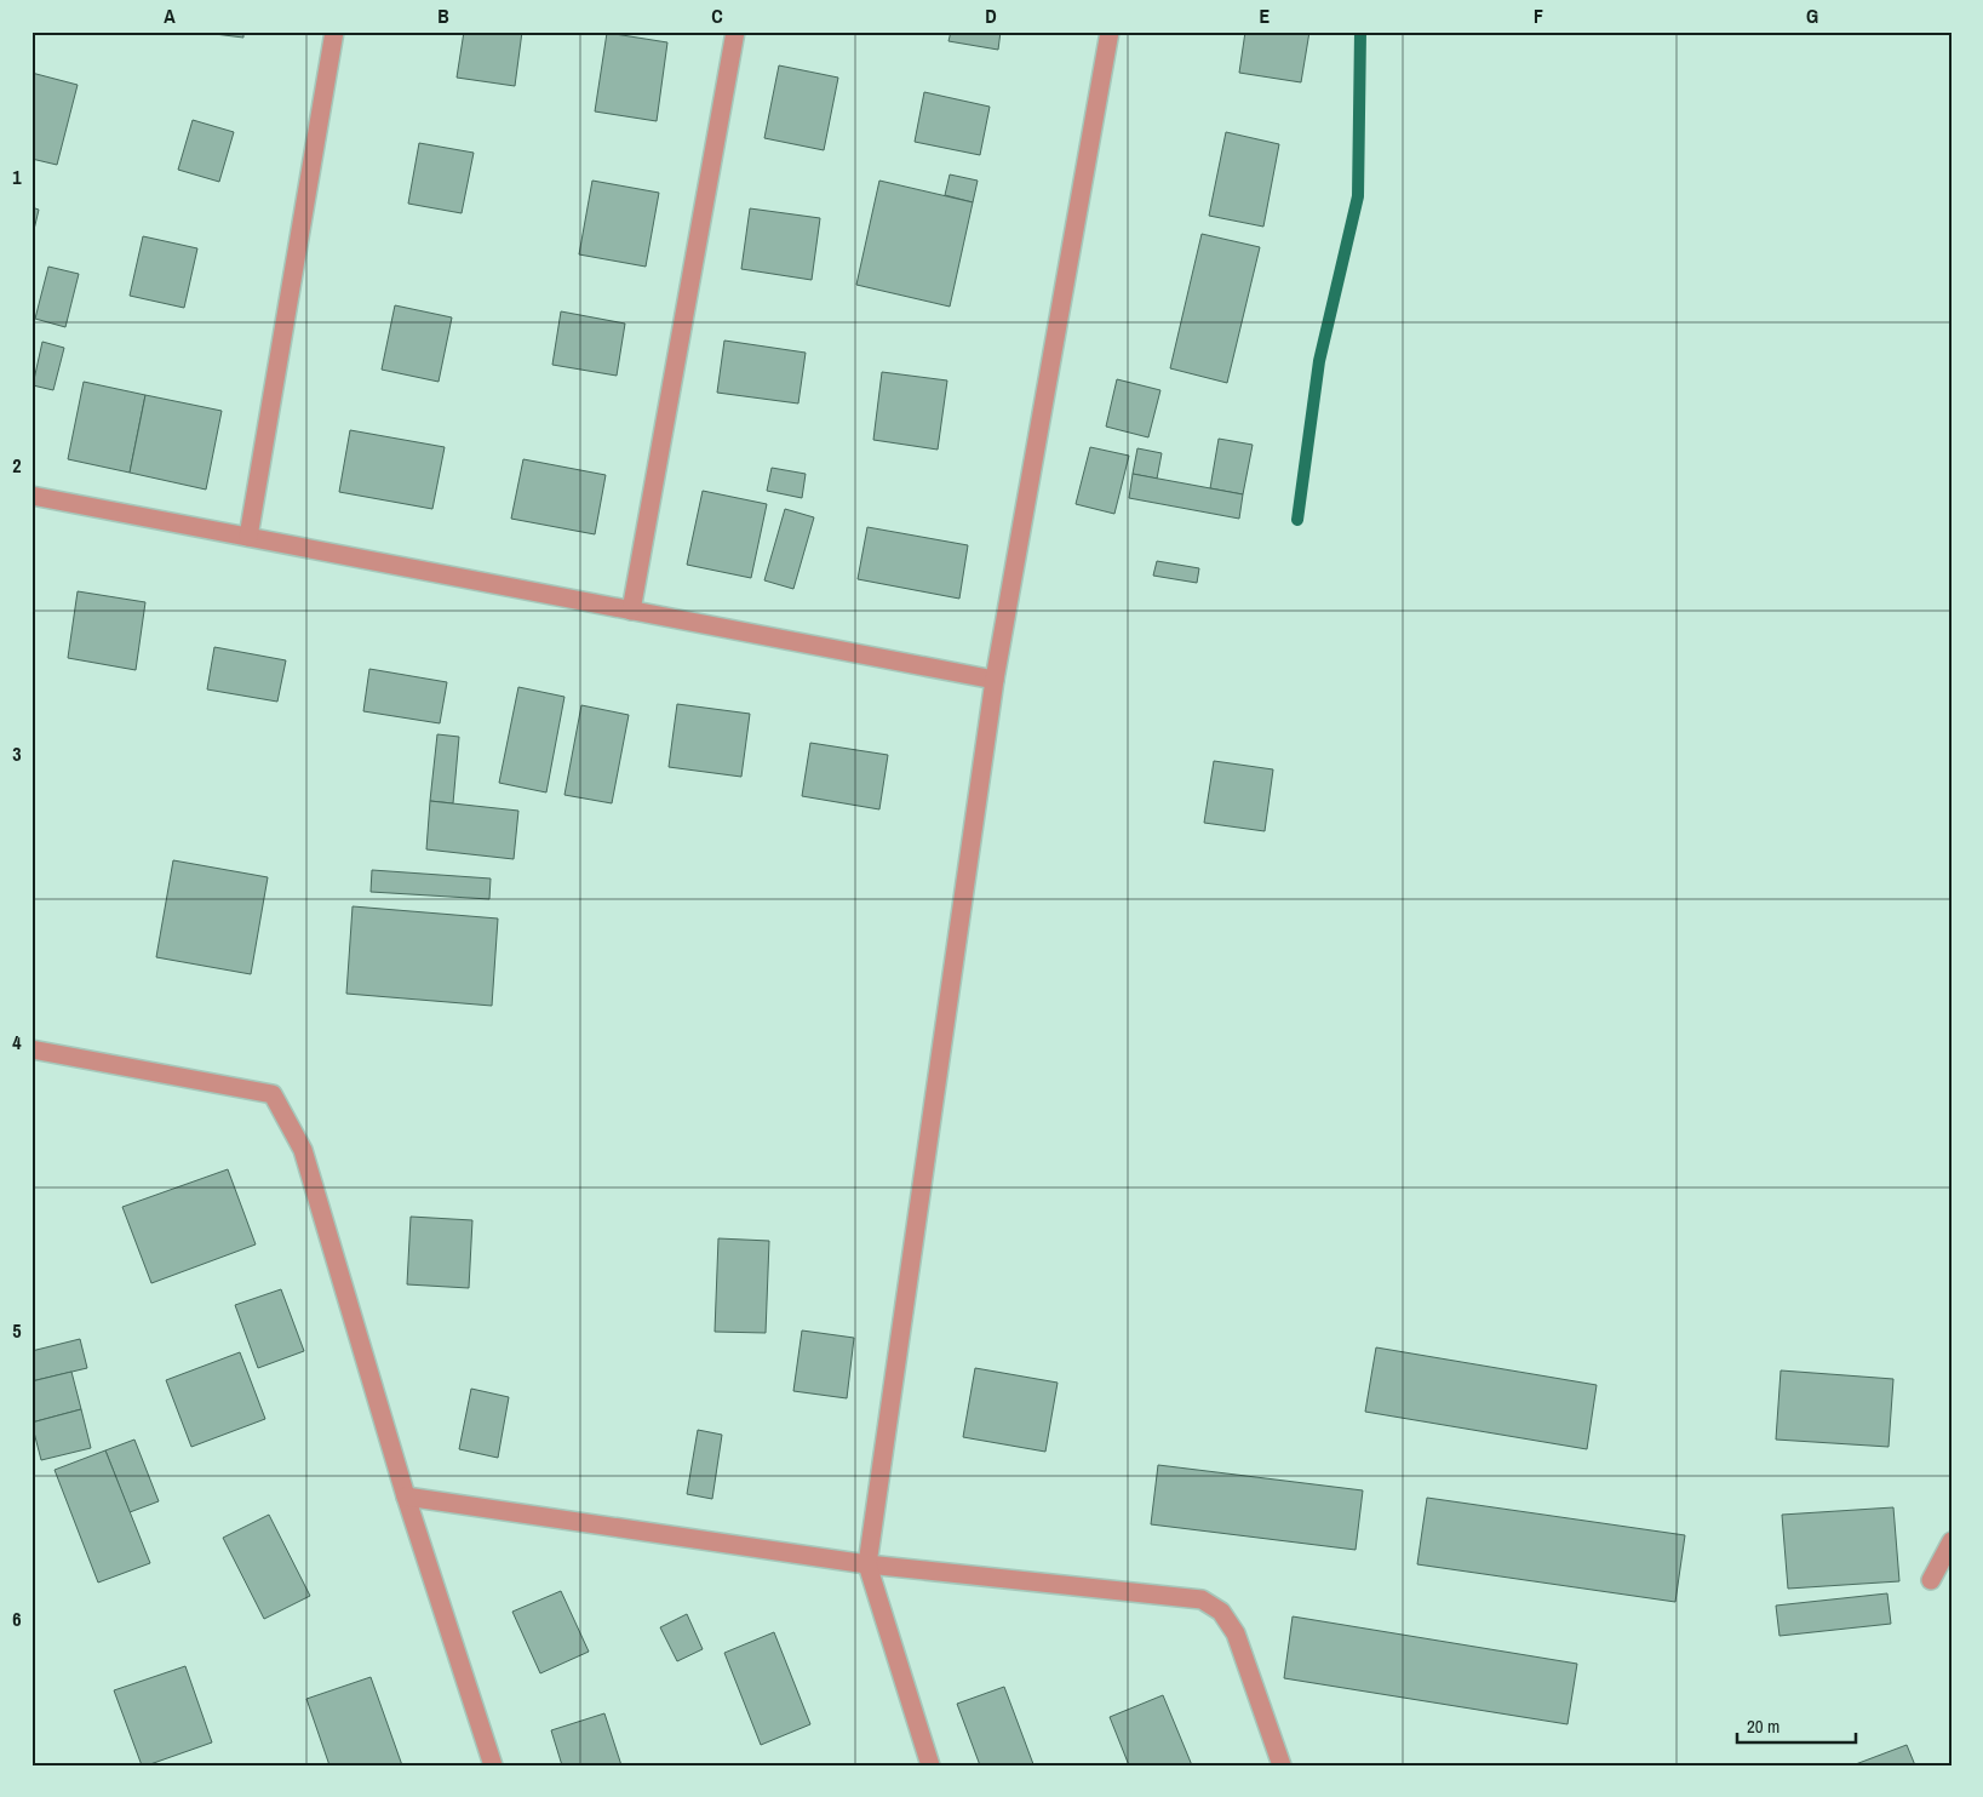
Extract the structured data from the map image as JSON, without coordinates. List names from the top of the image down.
{
  "scale_bar": "20 m",
  "grid": {
    "columns": [
      "A",
      "B",
      "C",
      "D",
      "E",
      "F",
      "G"
    ],
    "rows": [
      "1",
      "2",
      "3",
      "4",
      "5",
      "6"
    ]
  }
}
